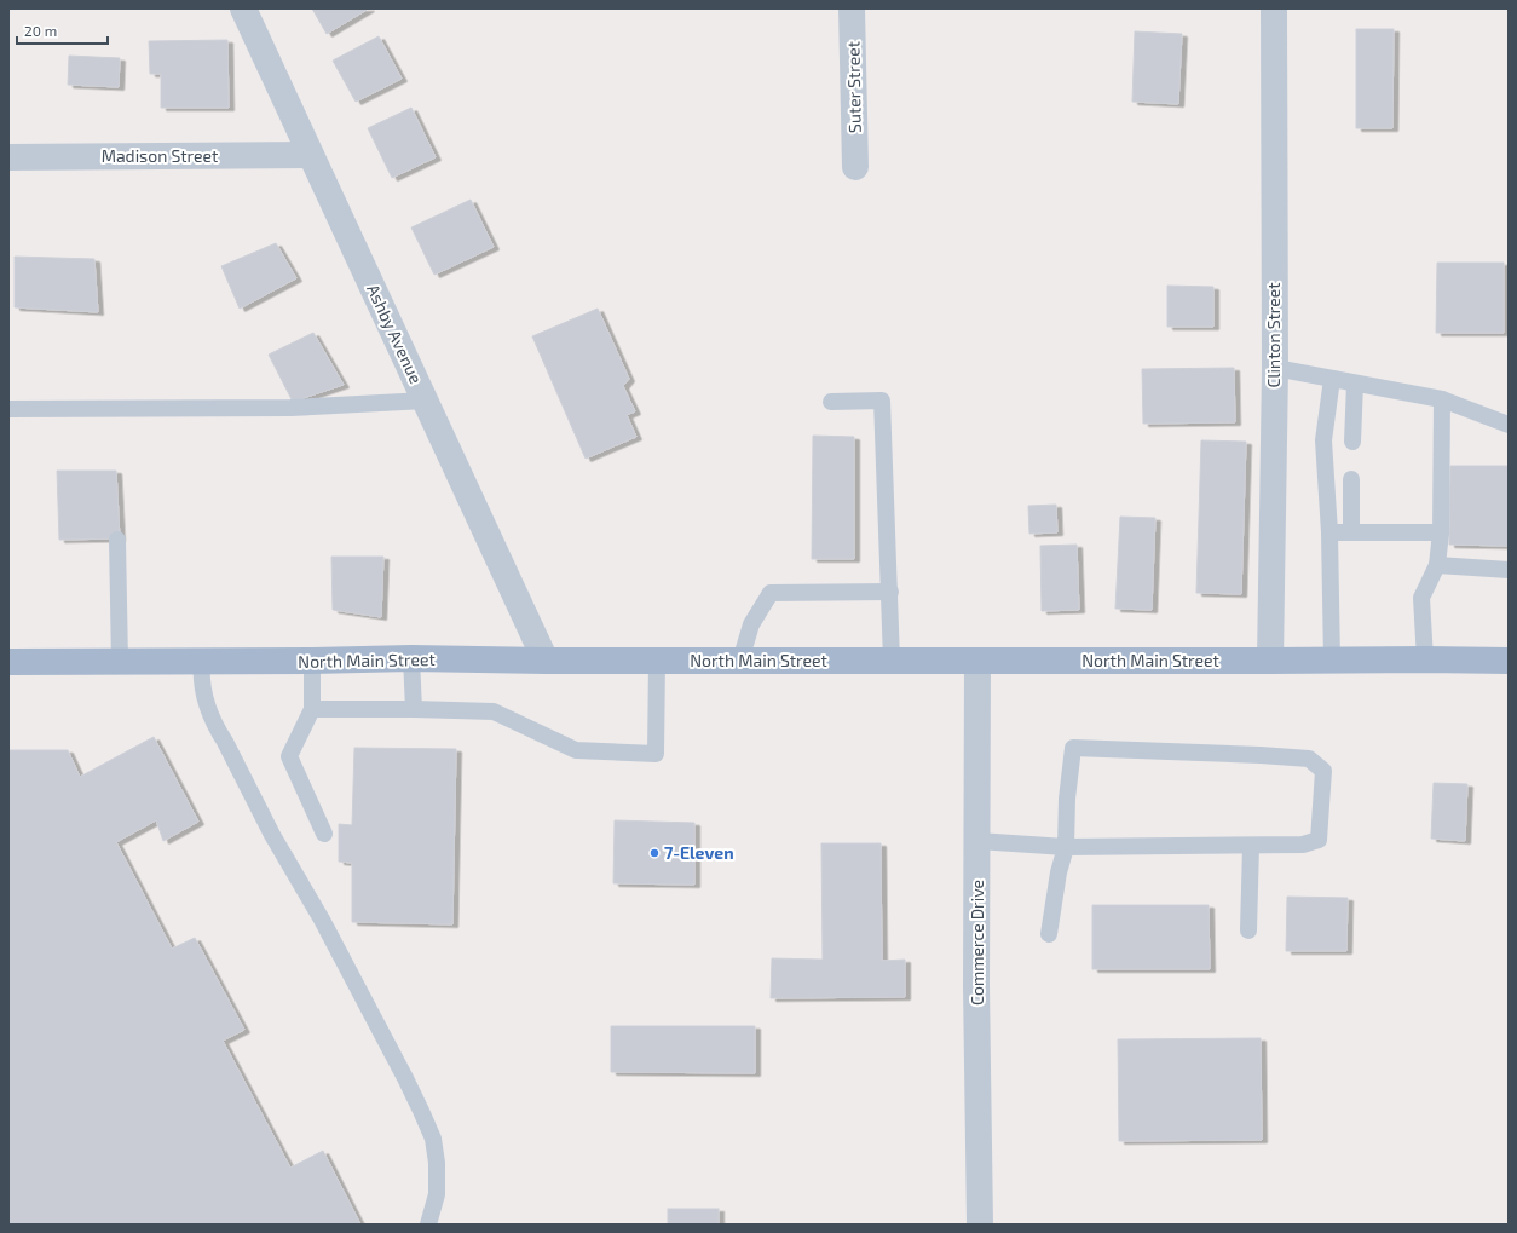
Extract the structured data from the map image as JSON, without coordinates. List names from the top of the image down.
{
  "streets": {
    "main road": ["North Main Street"],
    "street": [
      "Suter Street",
      "Madison Street",
      "Ashby Avenue",
      "Clinton Street",
      "Commerce Drive"
    ]
  },
  "crossings": [
    ["Madison Street", "Ashby Avenue"],
    ["Ashby Avenue", "North Main Street"],
    ["Clinton Street", "North Main Street"],
    ["North Main Street", "Commerce Drive"]
  ],
  "places": ["7-Eleven"],
  "scale_bar": "20 m"
}
